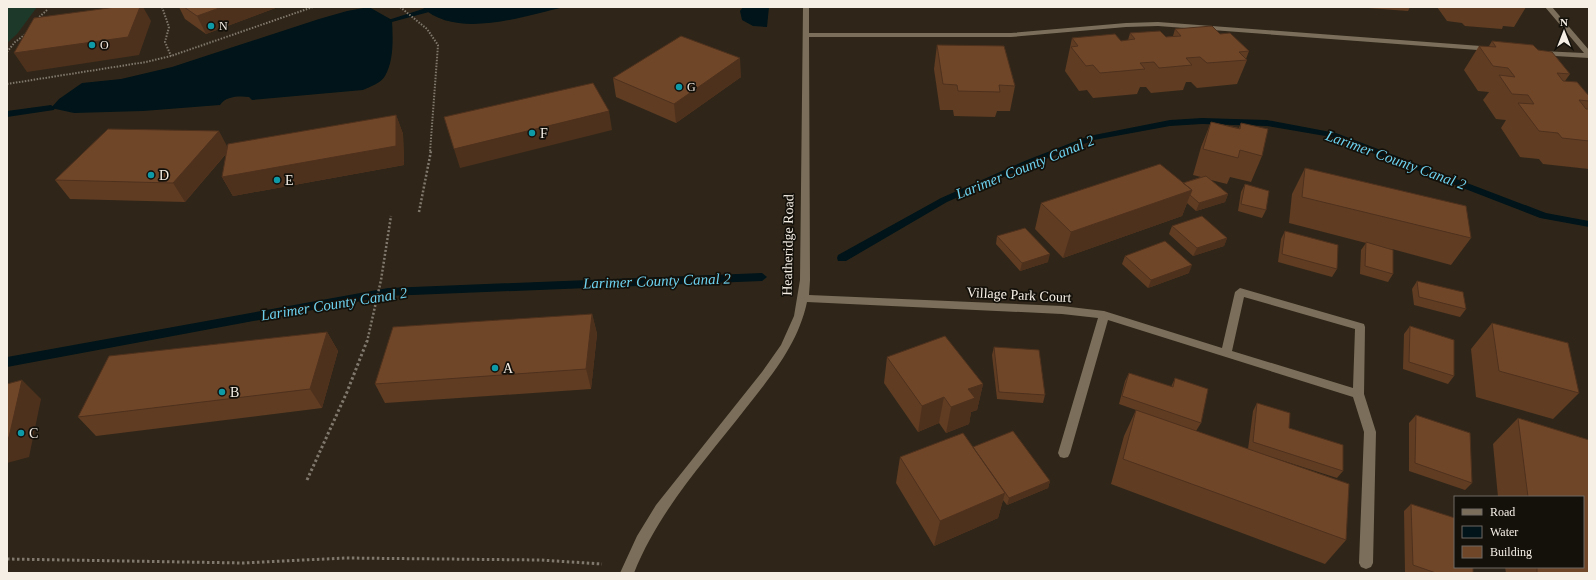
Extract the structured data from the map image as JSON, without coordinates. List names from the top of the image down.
{
  "streets": {
    "street": ["Heatheridge Road", "Village Park Court"]
  },
  "crossings": [
    ["Heatheridge Road", "Village Park Court"]
  ],
  "water": ["Larimer County Canal 2"],
  "places": [
    "N",
    "O",
    "G",
    "F",
    "D",
    "E",
    "A",
    "B",
    "C"
  ],
  "legend": ["Road", "Water", "Building"],
  "north": "top"
}
